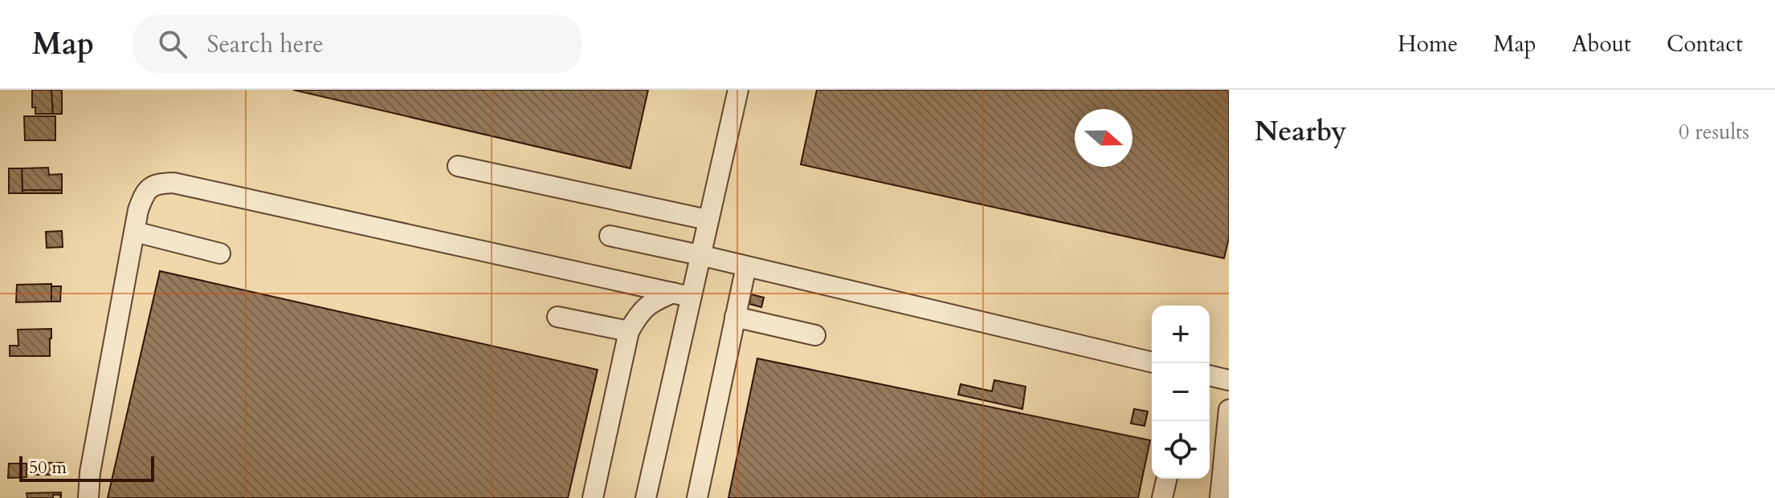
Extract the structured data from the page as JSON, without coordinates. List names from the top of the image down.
{
  "scale_bar": "50 m",
  "north": "right",
  "page": {
    "header": "Map",
    "search": "Search here",
    "nav": [
      "Home",
      "Map",
      "About",
      "Contact"
    ],
    "heading": ["Nearby", "0 results"],
    "map_buttons": ["+", "−"],
    "scale": "50 m"
  }
}
